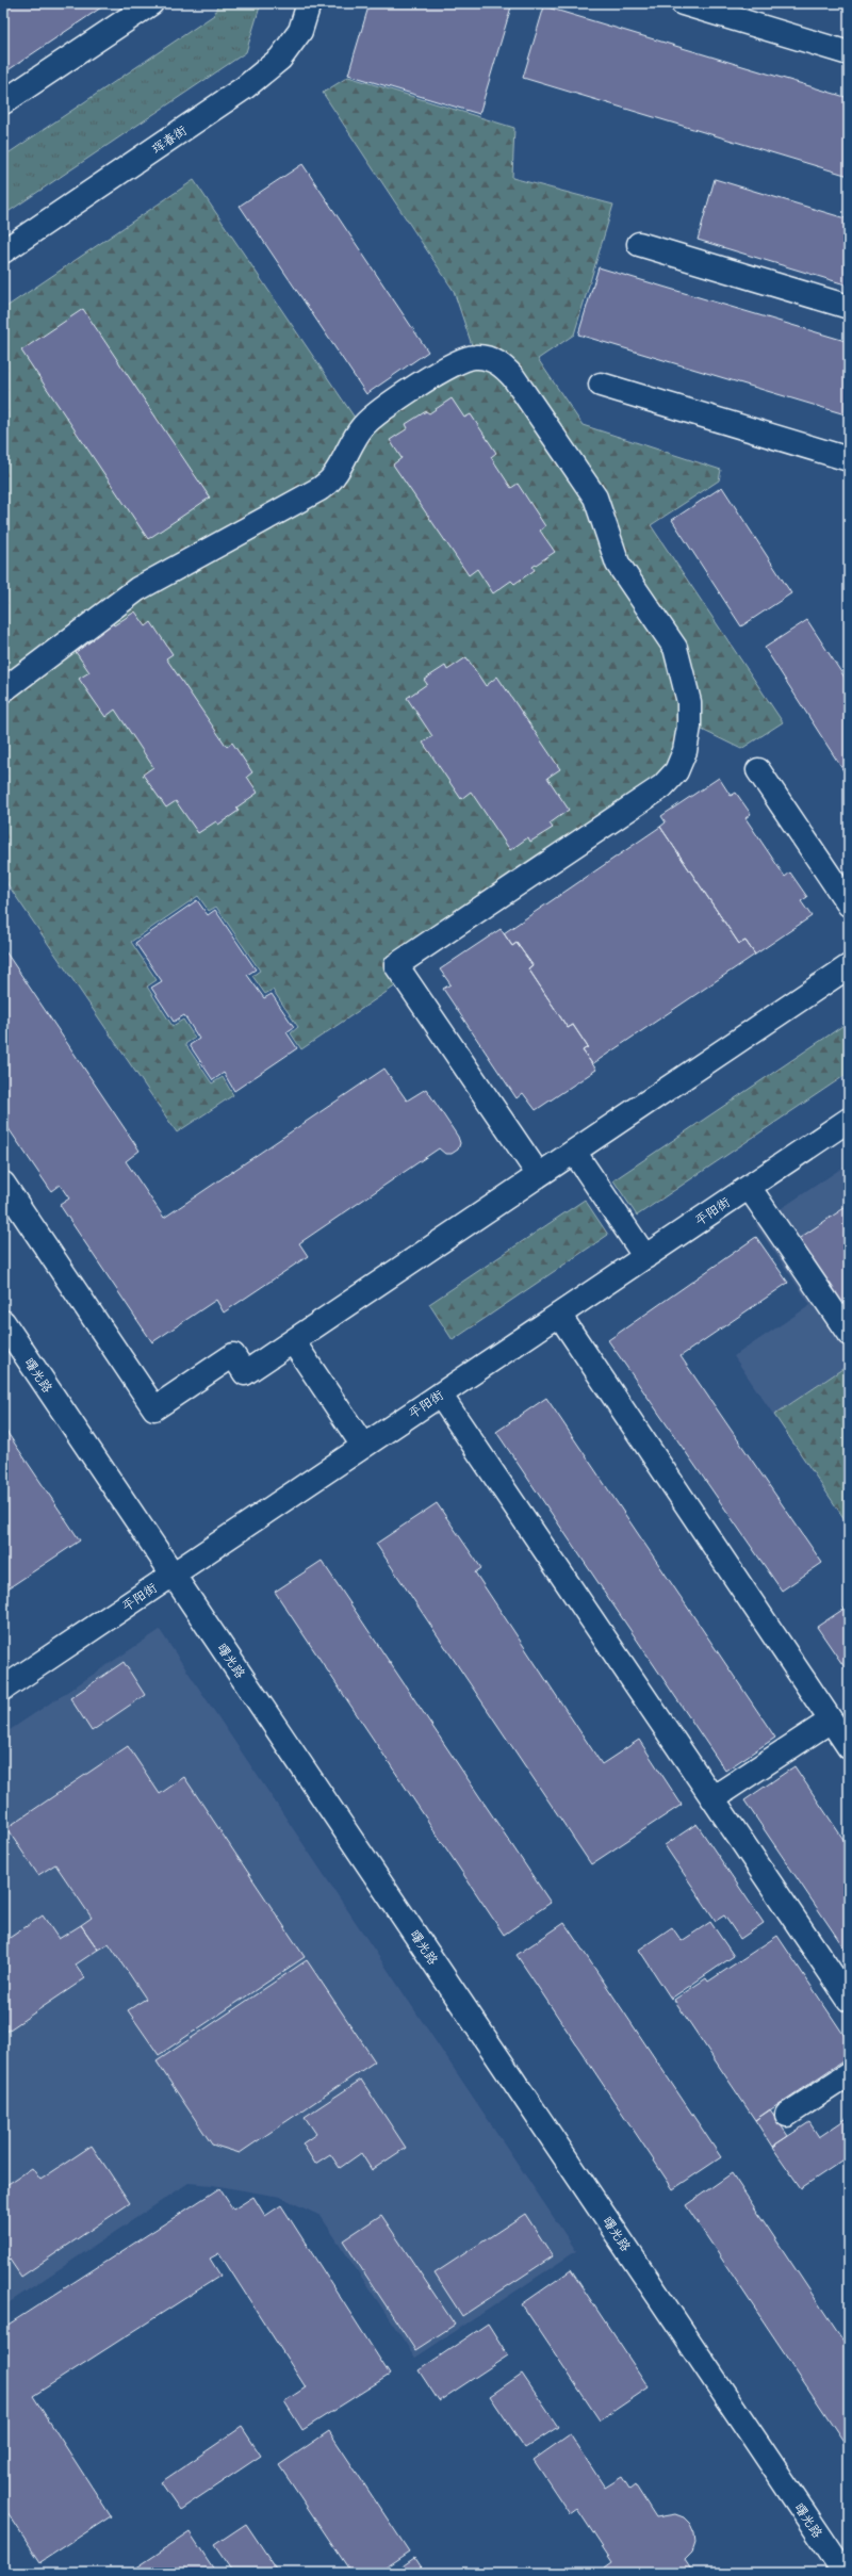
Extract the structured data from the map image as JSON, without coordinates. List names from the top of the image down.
{
  "streets": {
    "street": ["珲春街", "平阳街", "曙光路"]
  },
  "crossings": [
    ["平阳街", "曙光路"]
  ]
}
